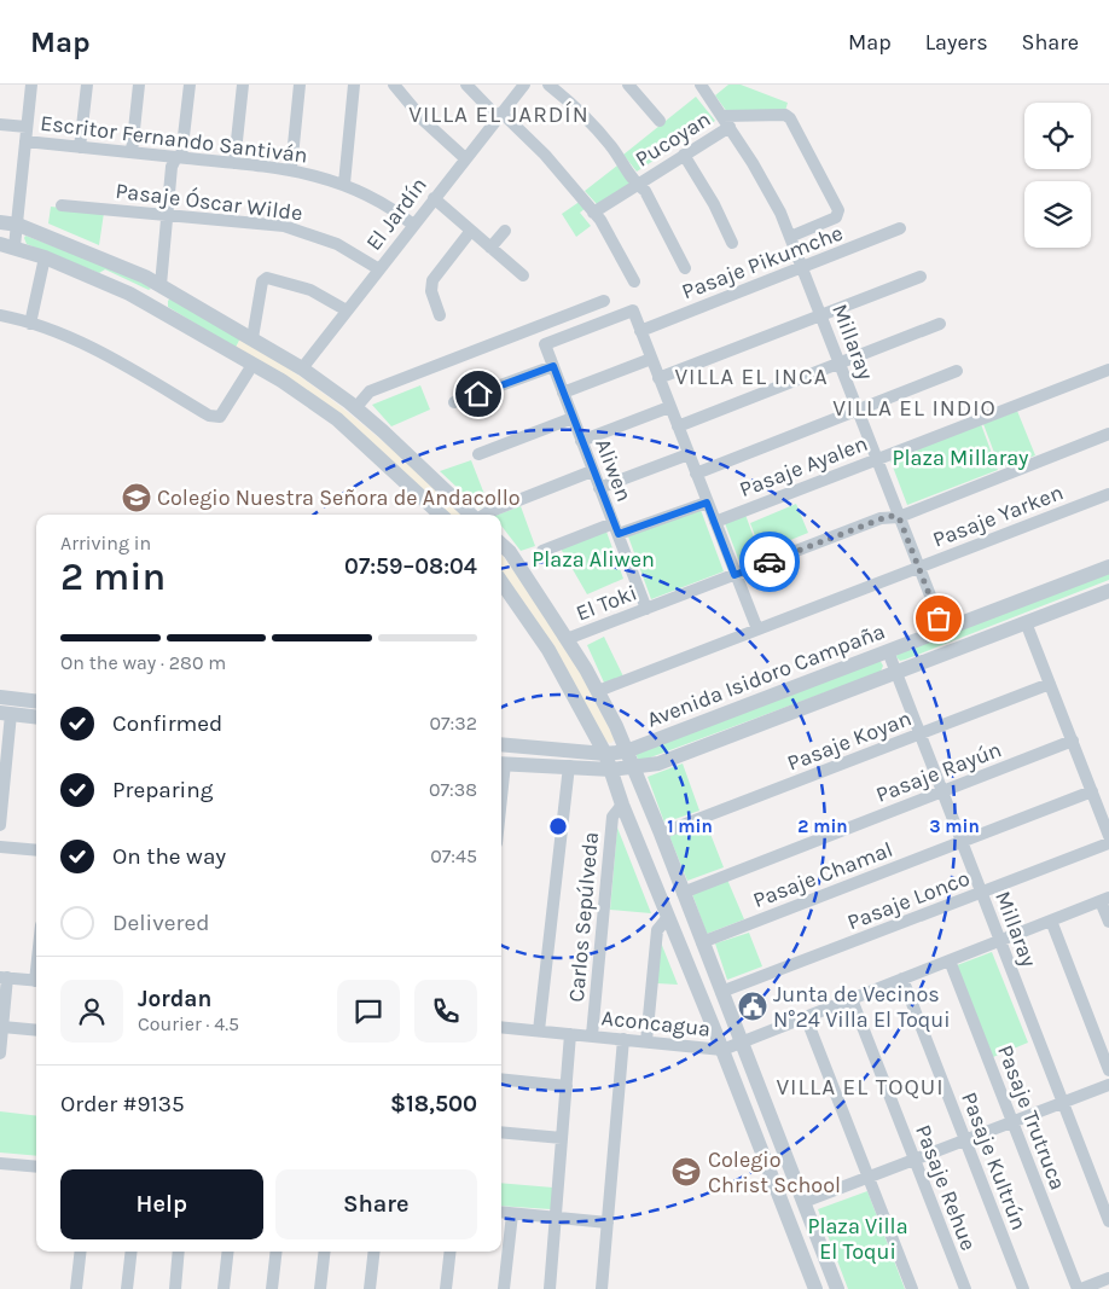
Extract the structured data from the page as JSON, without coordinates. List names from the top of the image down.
{
  "streets": {
    "street": [
      "Escritor Fernando Santiván",
      "Pucoyan",
      "Pasaje Óscar Wilde",
      "El Jardín",
      "Pasaje Pikumche",
      "Millaray",
      "Pasaje Ayalen",
      "Aliwen",
      "Pasaje Yarken",
      "El Toki",
      "Avenida Isidoro Campaña",
      "Pasaje Koyan",
      "Pasaje Rayún",
      "Pasaje Chamal",
      "Pasaje Lonco",
      "Carlos Sepúlveda",
      "Aconcagua",
      "Pasaje Trutruca",
      "Pasaje Kultrún",
      "Pasaje Rehue"
    ]
  },
  "crossings": [
    ["Escritor Fernando Santiván", "El Jardín"],
    ["Pucoyan", "Millaray"],
    ["Pasaje Óscar Wilde", "El Jardín"],
    ["Pasaje Pikumche", "Millaray"],
    ["Pasaje Pikumche", "Aliwen"],
    ["Millaray", "Pasaje Ayalen"],
    ["Millaray", "Pasaje Yarken"],
    ["Millaray", "El Toki"],
    ["Millaray", "Avenida Isidoro Campaña"],
    ["Millaray", "Pasaje Koyan"],
    ["Millaray", "Pasaje Rayún"],
    ["Millaray", "Pasaje Chamal"],
    ["Millaray", "Pasaje Lonco"],
    ["Millaray", "Aconcagua"],
    ["Aliwen", "El Toki"],
    ["Carlos Sepúlveda", "Aconcagua"],
    ["Aconcagua", "Pasaje Trutruca"],
    ["Aconcagua", "Pasaje Kultrún"],
    ["Aconcagua", "Pasaje Rehue"]
  ],
  "districts": [
    "VILLA EL JARDÍN",
    "VILLA EL INCA",
    "VILLA EL INDIO",
    "VILLA EL TOQUI"
  ],
  "parks": ["Plaza Millaray", "Plaza Aliwen", "Plaza Villa El Toqui"],
  "places": {
    "school or university": ["Colegio Nuestra Señora de Andacollo", "Colegio Christ School"],
    "public building": ["Junta de Vecinos N°24 Villa El Toqui"]
  },
  "page": {
    "header": "Map",
    "nav": ["Map", "Layers", "Share"],
    "heading": ["2 min", "Arriving in", "07:59–08:04"],
    "panel": [
      "Jordan",
      "Courier · 4.5",
      "Order #9135",
      "$18,500"
    ],
    "bar": "On the way · 280 m",
    "list": [
      ["Confirmed", "07:32"],
      ["Preparing", "07:38"],
      ["On the way", "07:45"],
      "Delivered"
    ],
    "buttons": ["Help", "Share"]
  },
  "rings": ["1 min", "2 min", "3 min"]
}
